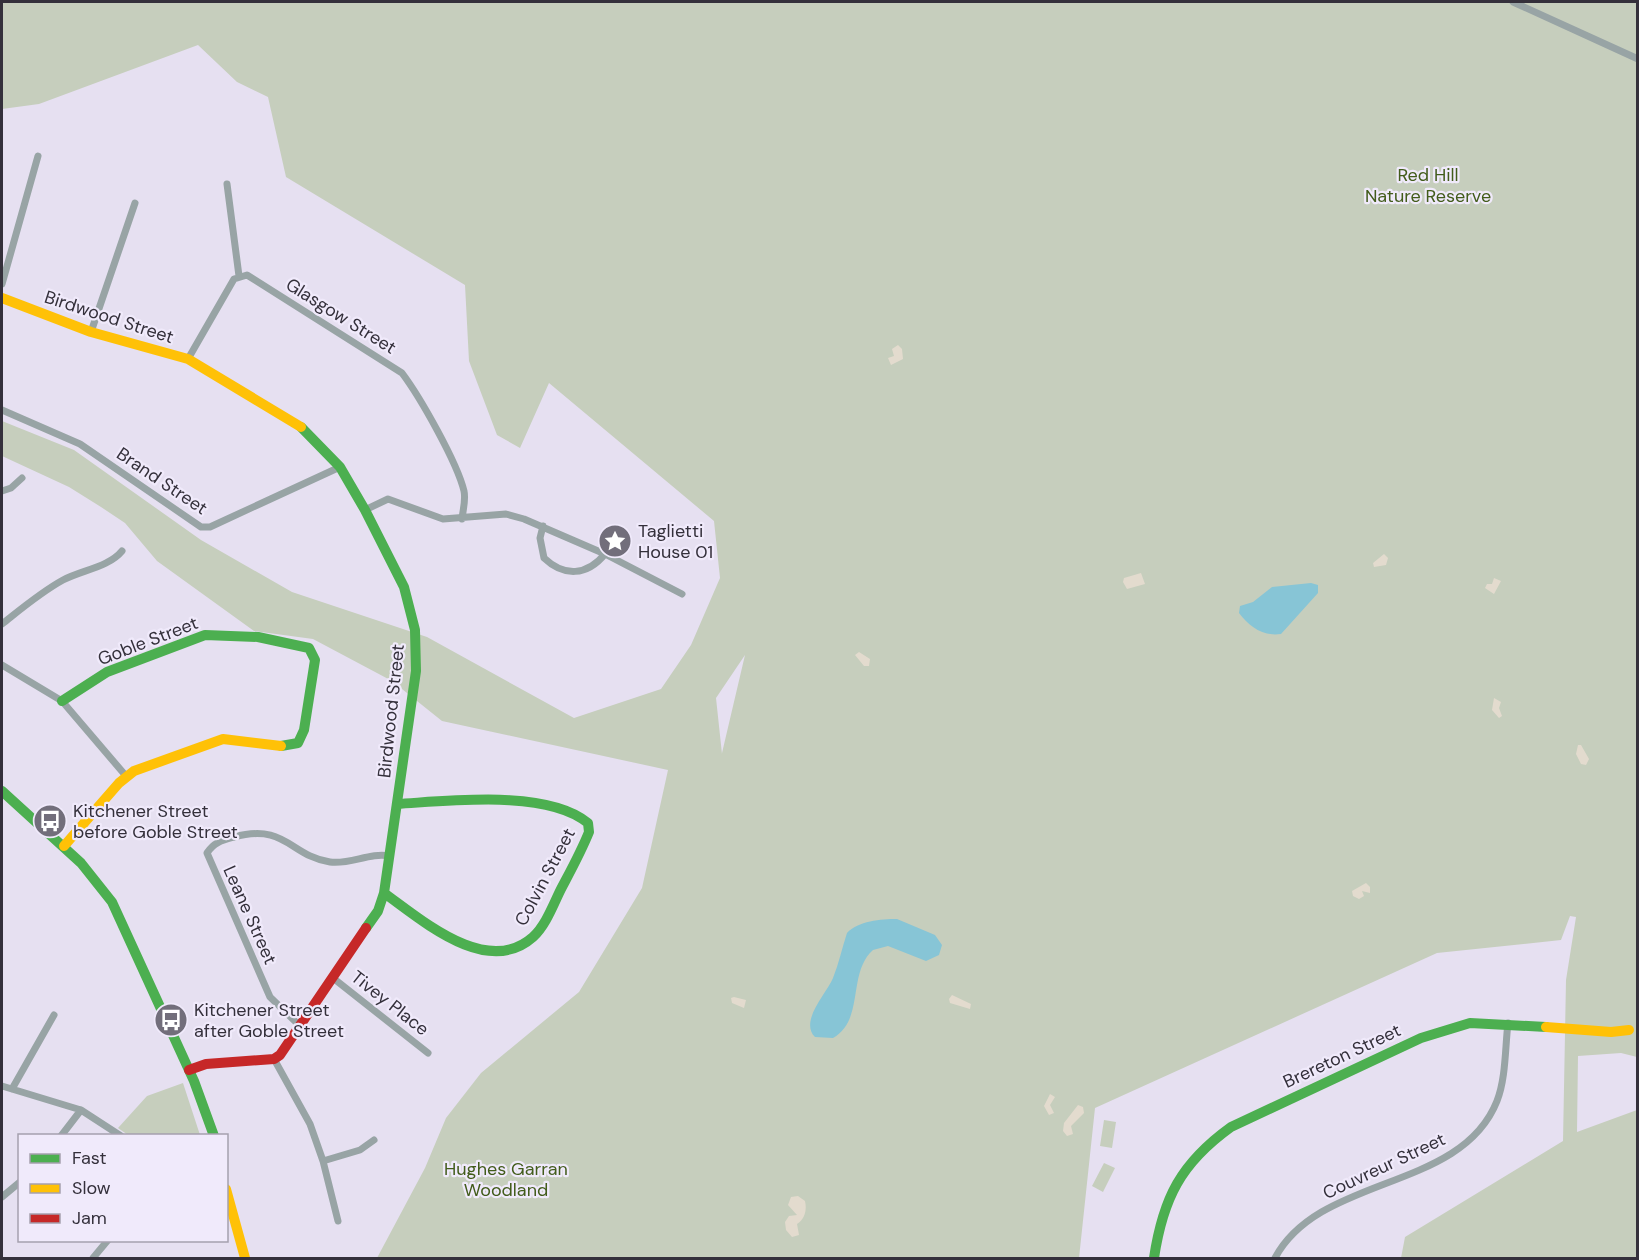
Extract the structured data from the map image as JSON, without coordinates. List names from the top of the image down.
{
  "streets": {
    "street": [
      "Glasgow Street",
      "Birdwood Street",
      "Brand Street",
      "Goble Street",
      "Colvin Street",
      "Leane Street",
      "Tivey Place",
      "Brereton Street",
      "Couvreur Street"
    ]
  },
  "crossings": [
    ["Birdwood Street", "Brand Street"],
    ["Birdwood Street", "Colvin Street"],
    ["Birdwood Street", "Leane Street"],
    ["Birdwood Street", "Tivey Place"],
    ["Brereton Street", "Couvreur Street"]
  ],
  "parks": ["Red Hill Nature Reserve", "Hughes Garran Woodland"],
  "places": {
    "place": ["Taglietti House 01"],
    "bus stop": ["Kitchener Street before Goble Street", "Kitchener Street after Goble Street"]
  },
  "legend": ["Fast", "Slow", "Jam"]
}
